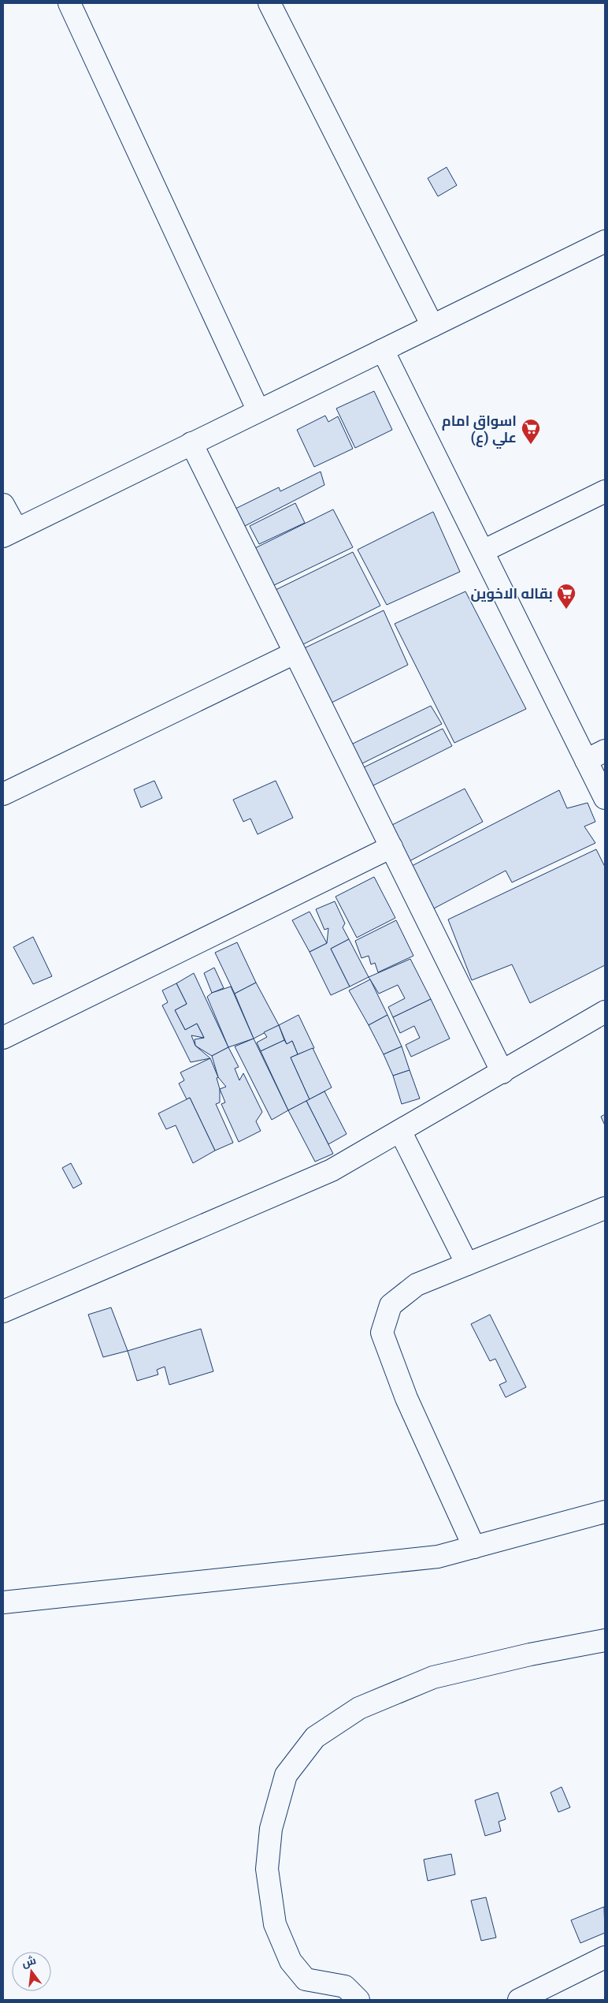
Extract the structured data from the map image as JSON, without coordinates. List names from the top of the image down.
{
  "places": {
    "supermarket": ["اسواق امام علي (ع)", "بقاله الاخوين"]
  },
  "north": "top"
}
